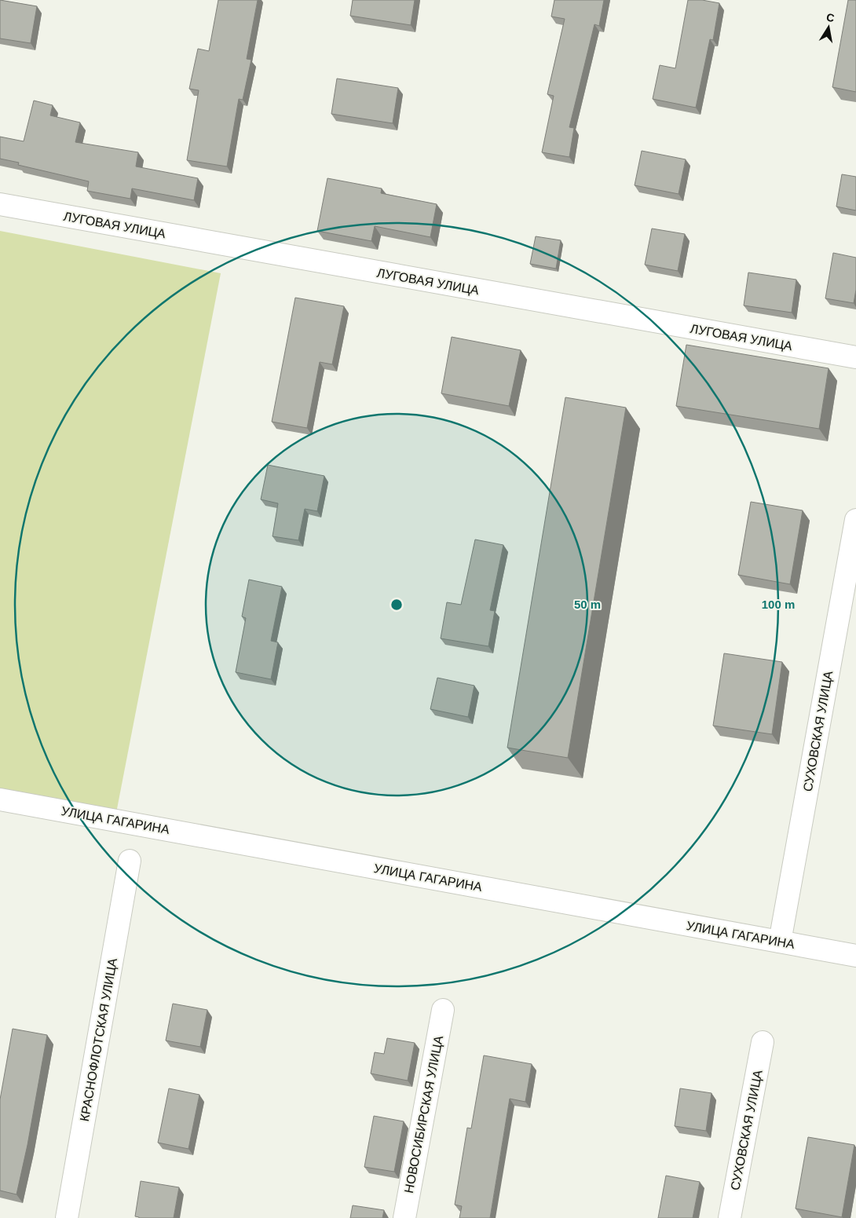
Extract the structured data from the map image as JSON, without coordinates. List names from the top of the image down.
{
  "streets": {
    "street": [
      "ЛУГОВАЯ УЛИЦА",
      "СУХОВСКАЯ УЛИЦА",
      "УЛИЦА ГАГАРИНА",
      "КРАСНОФЛОТСКАЯ УЛИЦА",
      "НОВОСИБИРСКАЯ УЛИЦА"
    ]
  },
  "crossings": [
    ["СУХОВСКАЯ УЛИЦА", "УЛИЦА ГАГАРИНА"]
  ],
  "north": "top",
  "rings": ["50 m", "100 m"]
}
